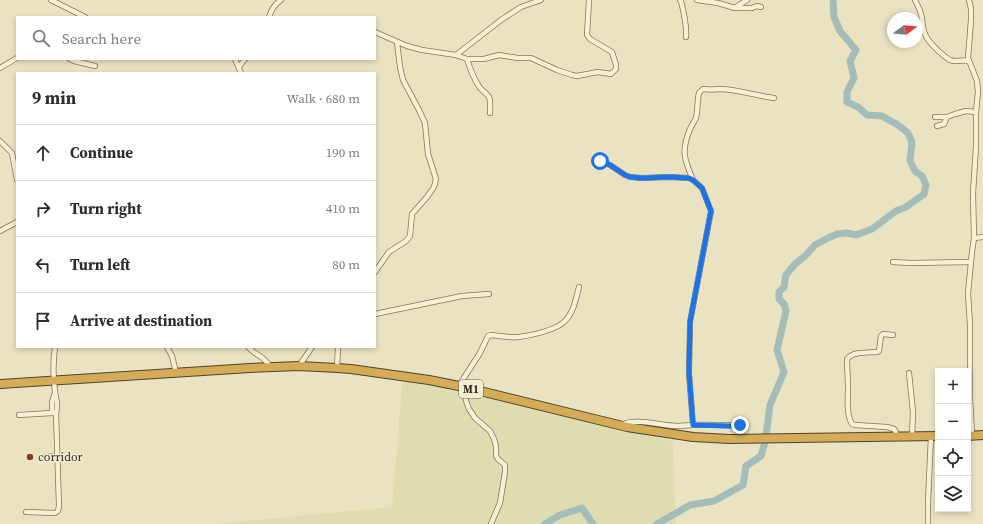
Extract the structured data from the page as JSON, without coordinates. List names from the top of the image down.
{
  "streets": {
    "highway": ["M1"]
  },
  "places": ["corridor"],
  "north": "right",
  "page": {
    "search": "Search here",
    "heading": ["9 min", "Walk · 680 m"],
    "list": [
      ["Continue", "190 m"],
      ["Turn right", "410 m"],
      ["Turn left", "80 m"],
      "Arrive at destination"
    ],
    "map_buttons": ["+", "−"]
  }
}
